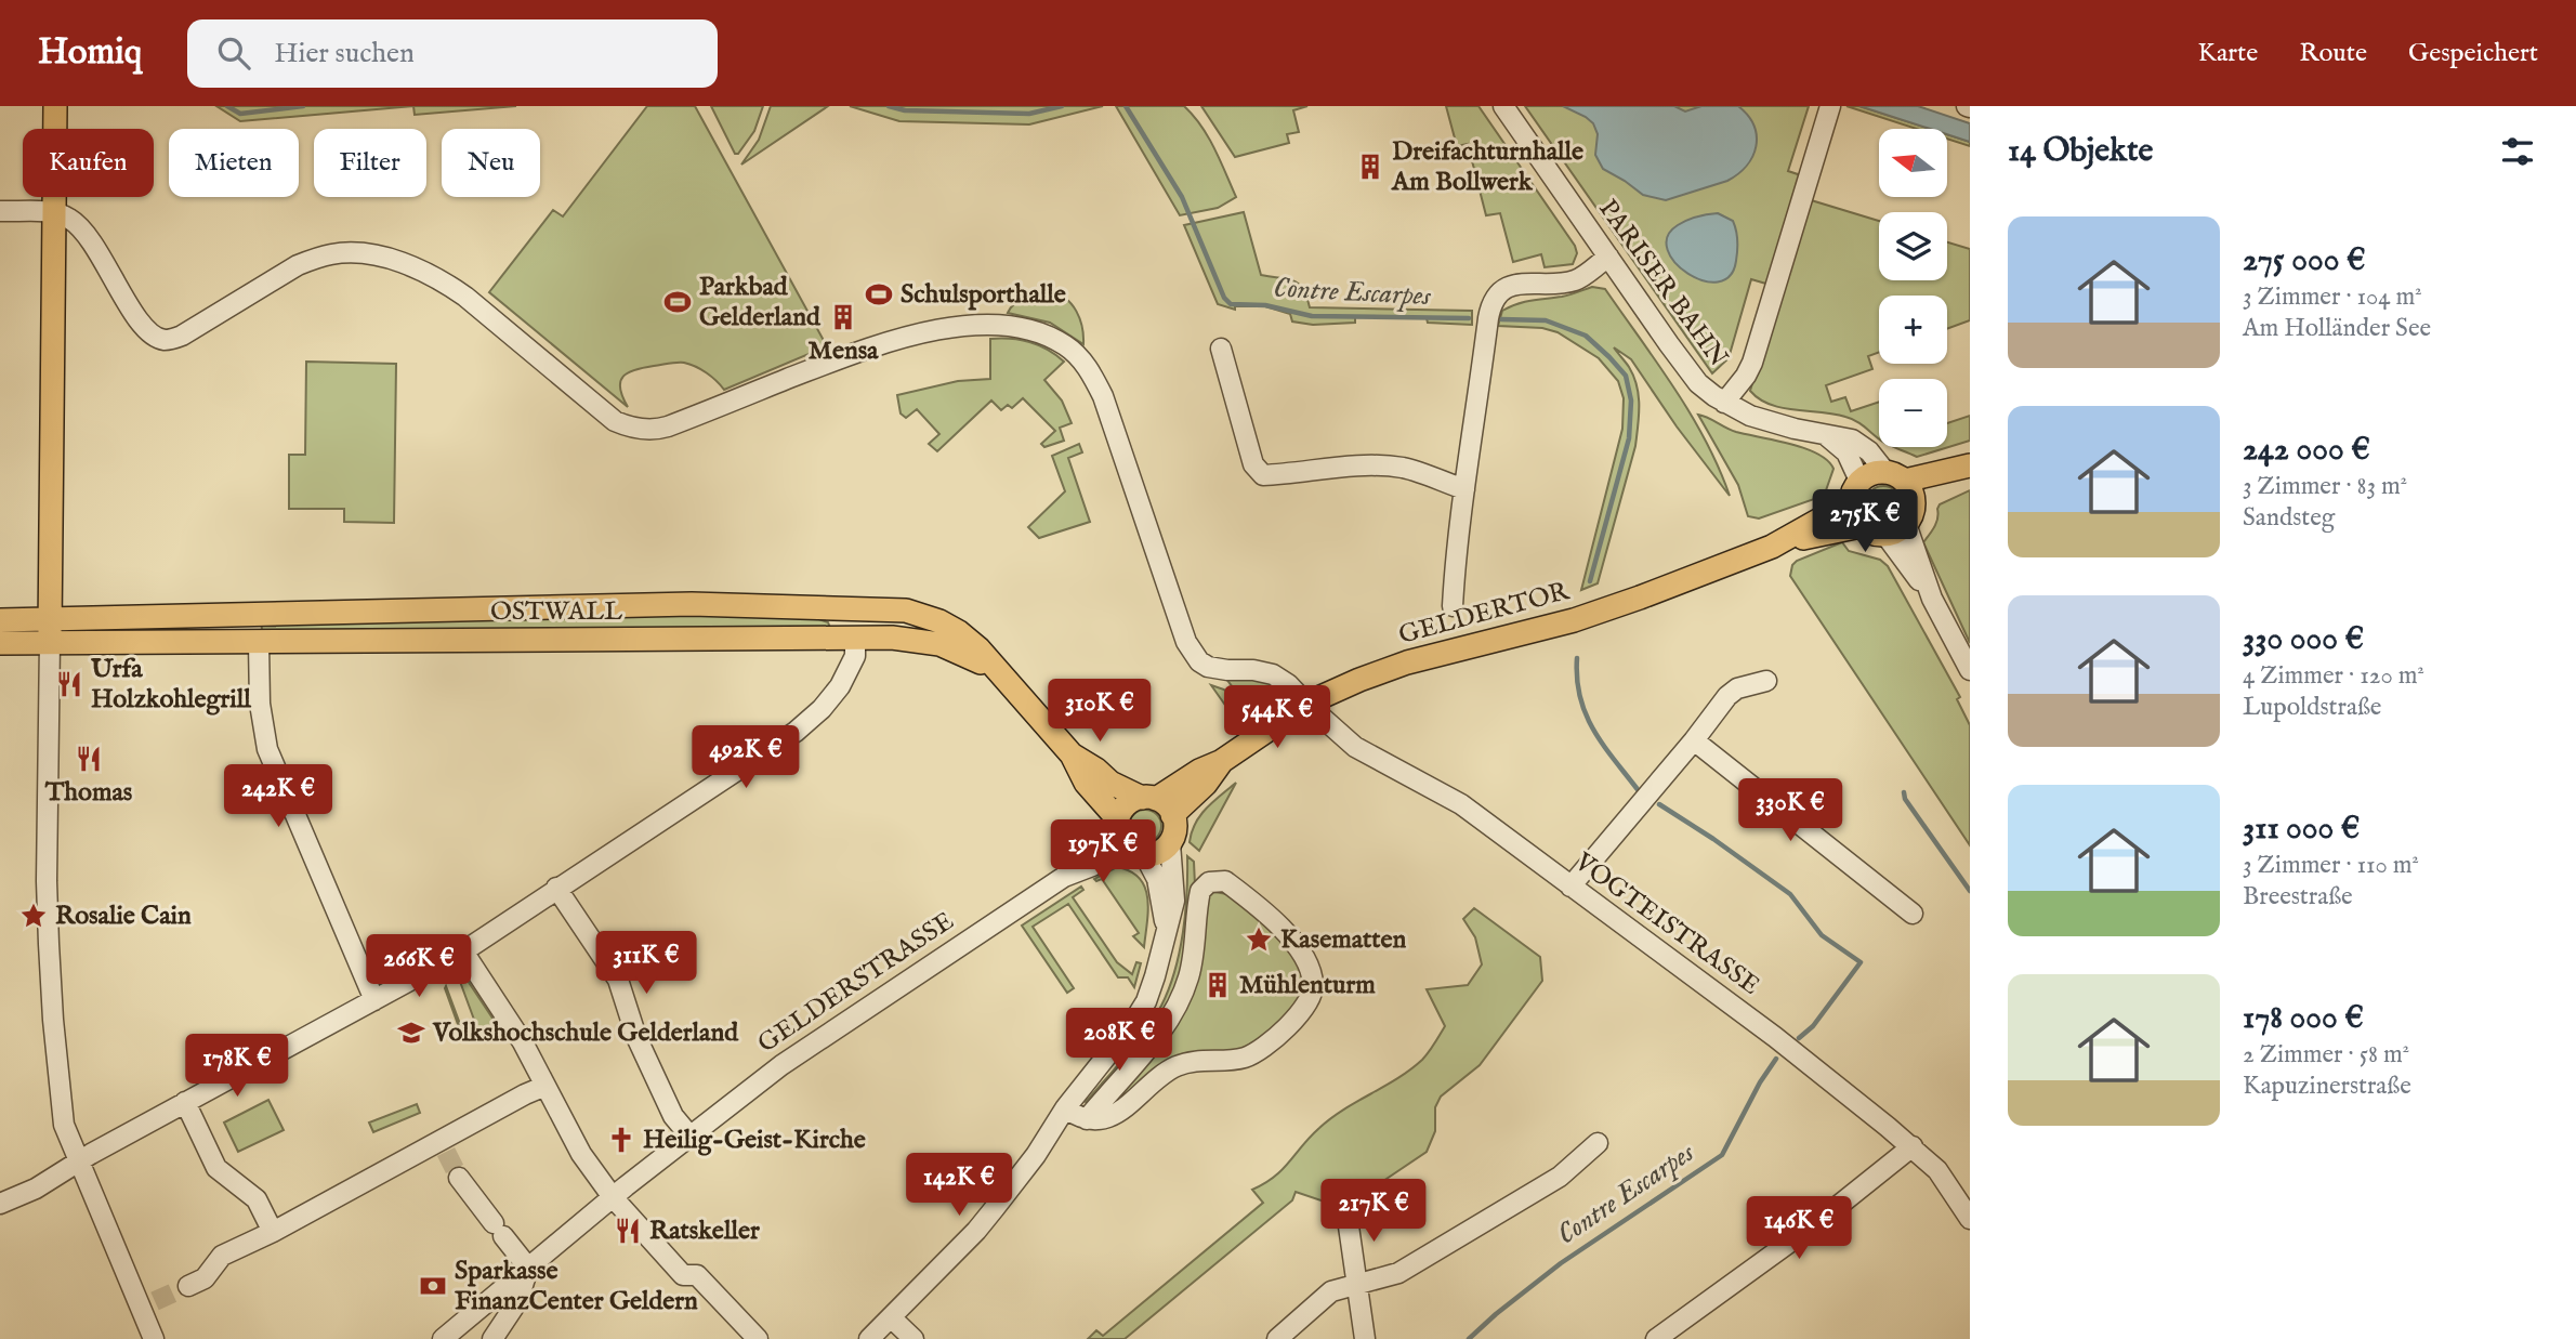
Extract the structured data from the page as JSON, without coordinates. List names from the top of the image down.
{
  "streets": {
    "main road": ["OSTWALL", "GELDERTOR"],
    "street": ["PARISER BAHN", "VOGTEISTRASSE", "GELDERSTRASSE"]
  },
  "crossings": [
    ["PARISER BAHN", "GELDERTOR"],
    ["OSTWALL", "GELDERTOR"],
    ["OSTWALL", "GELDERSTRASSE"],
    ["GELDERTOR", "VOGTEISTRASSE"],
    ["GELDERTOR", "GELDERSTRASSE"]
  ],
  "water": ["Contre Escarpes"],
  "places": {
    "building": ["Dreifachturnhalle Am Bollwerk", "Mensa", "Mühlenturm"],
    "sports": ["Schulsporthalle", "Parkbad Gelderland"],
    "restaurant": ["Urfa Holzkohlegrill", "Thomas", "Ratskeller"],
    "place": ["Rosalie Cain", "Kasematten"],
    "school or university": ["Volkshochschule Gelderland"],
    "church": ["Heilig-Geist-Kirche"],
    "bank": ["Sparkasse FinanzCenter Geldern"]
  },
  "north": "left",
  "page": {
    "header": "Homiq",
    "search": "Hier suchen",
    "nav": ["Karte", "Route", "Gespeichert"],
    "heading": "14 Objekte",
    "map_buttons": ["+", "−"],
    "chip": [
      "Kaufen",
      "Mieten",
      "Filter",
      "Neu"
    ],
    "list": [
      {
        "name": "275 000 €",
        "note": "3 Zimmer · 104 m² · Am Holländer See"
      },
      {
        "name": "242 000 €",
        "note": "3 Zimmer · 83 m² · Sandsteg"
      },
      {
        "name": "330 000 €",
        "note": "4 Zimmer · 120 m² · Lupoldstraße"
      },
      {
        "name": "311 000 €",
        "note": "3 Zimmer · 110 m² · Breestraße"
      },
      {
        "name": "178 000 €",
        "note": "2 Zimmer · 58 m² · Kapuzinerstraße"
      }
    ],
    "price": [
      "275K €",
      "310K €",
      "544K €",
      "492K €",
      "242K €",
      "330K €",
      "197K €",
      "311K €",
      "266K €",
      "208K €",
      "178K €",
      "142K €",
      "217K €",
      "146K €"
    ]
  }
}
